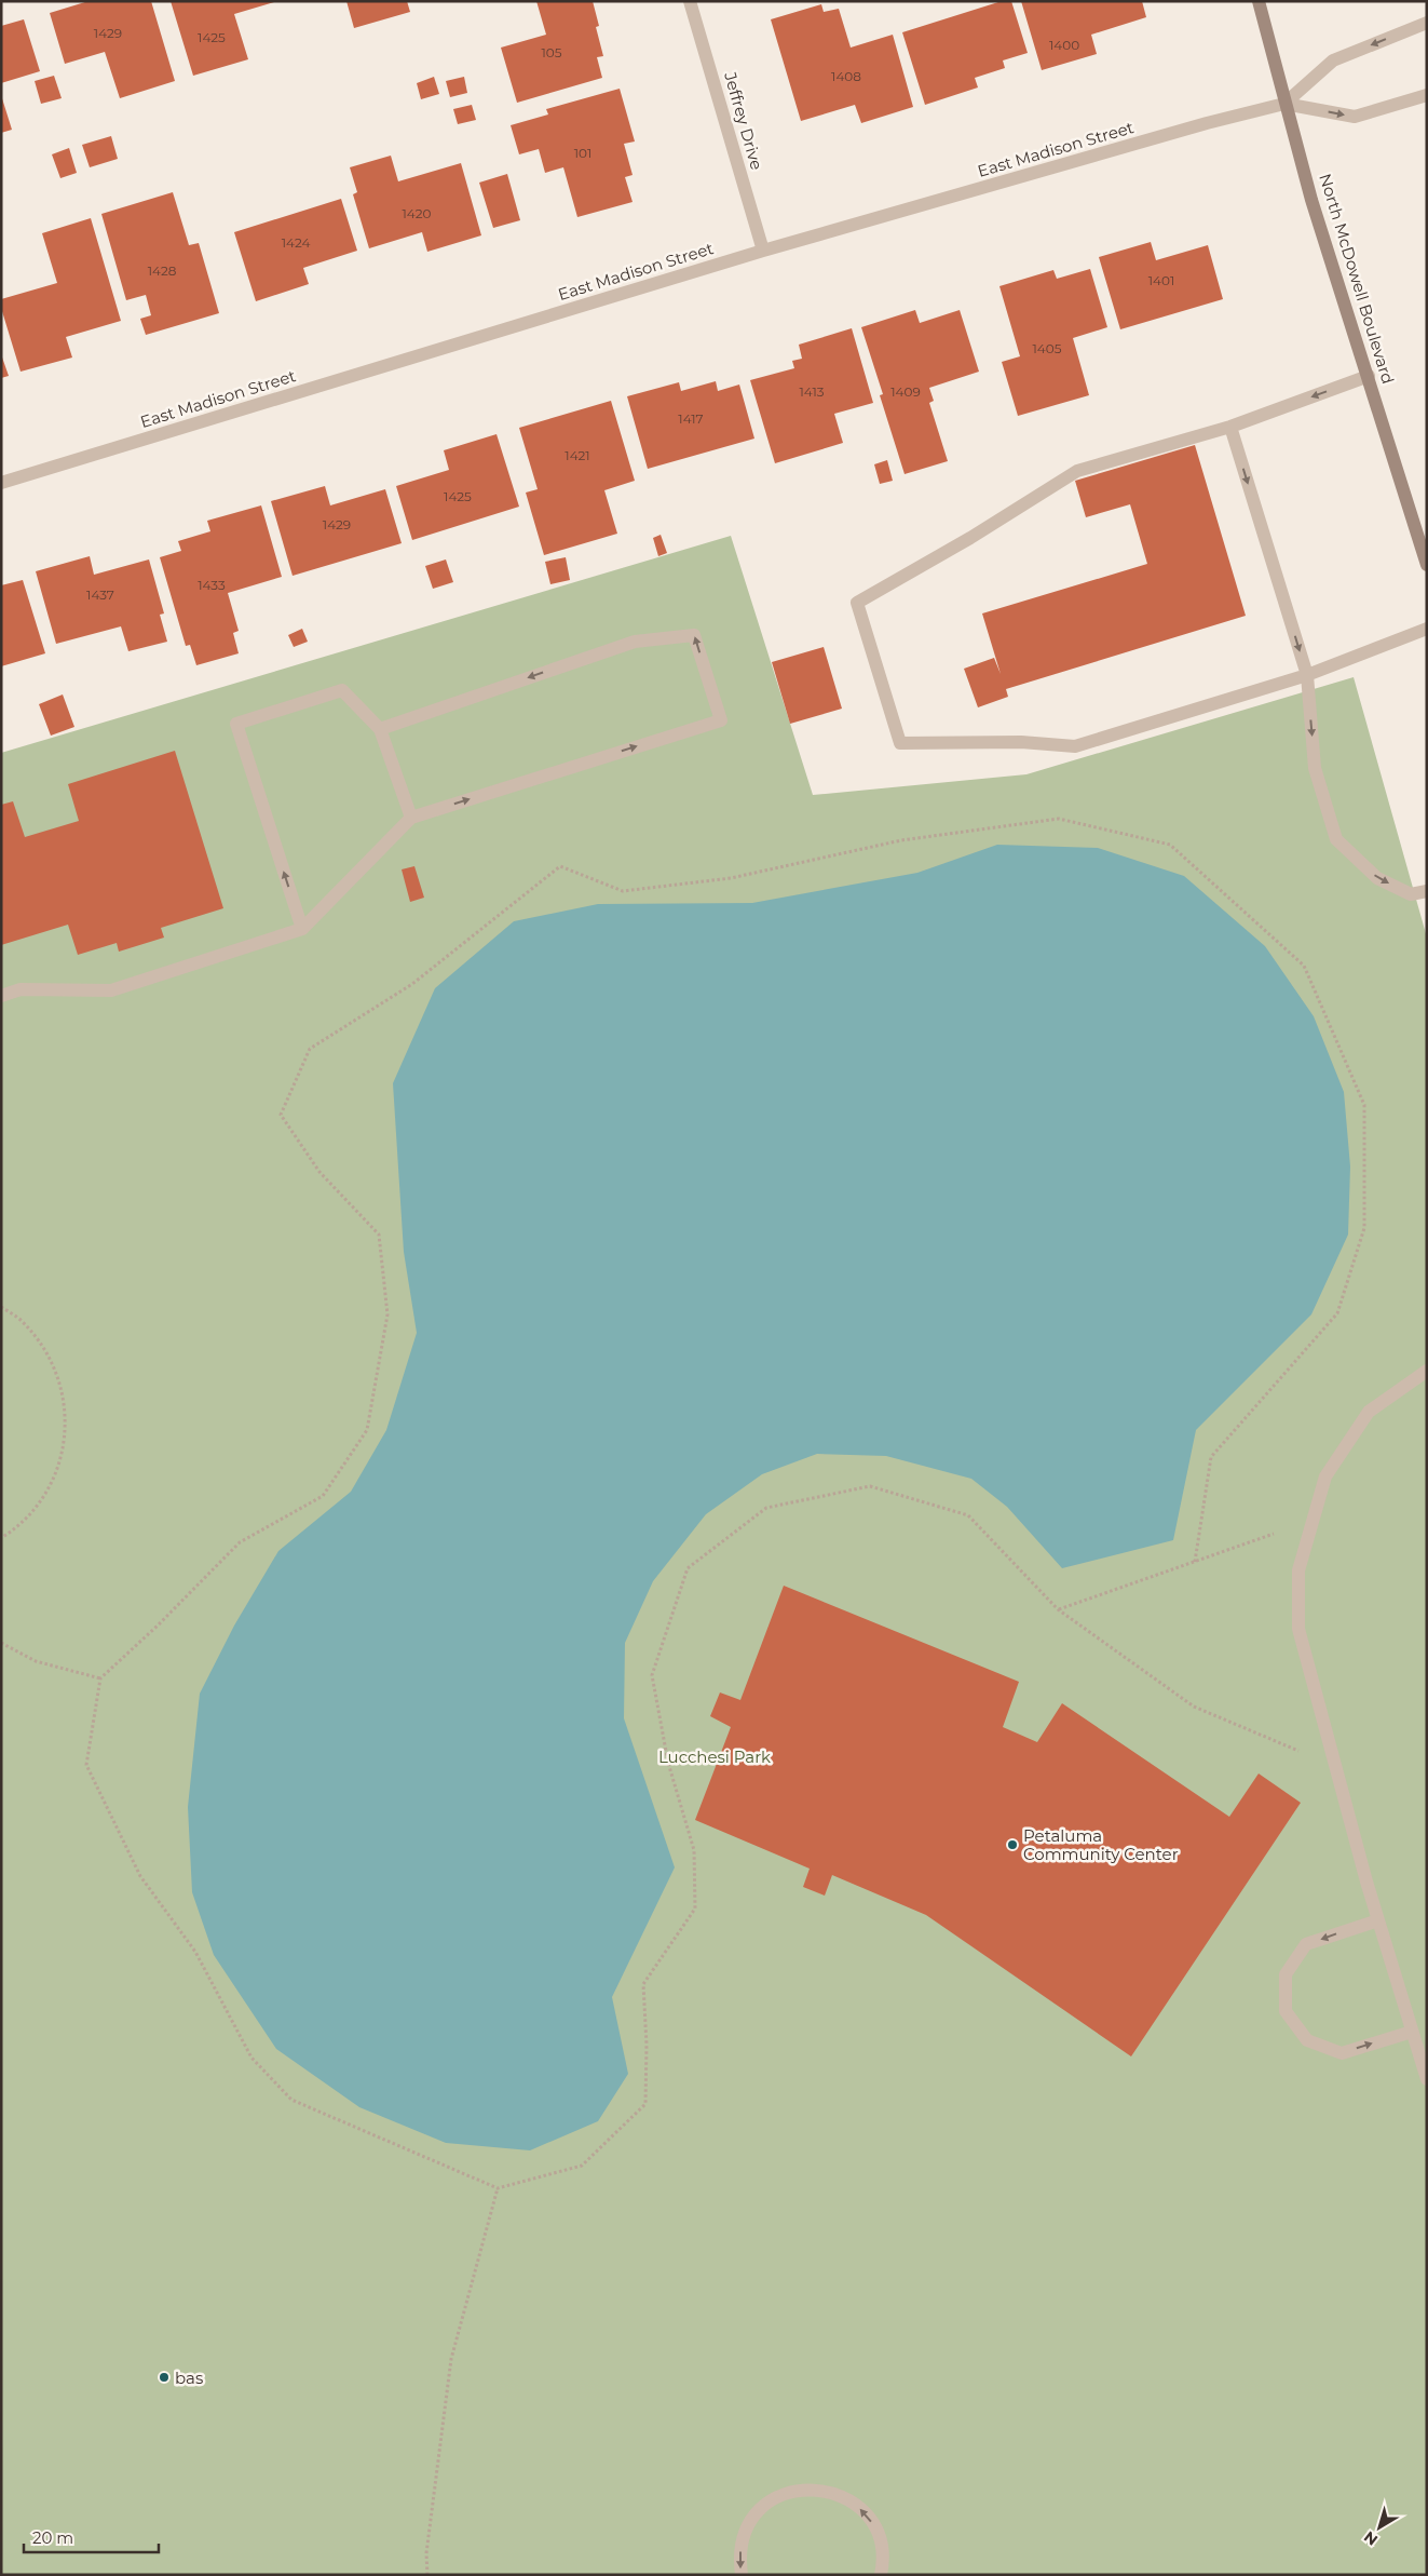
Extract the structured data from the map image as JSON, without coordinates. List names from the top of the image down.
{
  "streets": {
    "main road": ["North McDowell Boulevard"],
    "street": ["Jeffrey Drive", "East Madison Street"]
  },
  "crossings": [
    ["Jeffrey Drive", "East Madison Street"],
    ["East Madison Street", "North McDowell Boulevard"]
  ],
  "parks": ["Lucchesi Park"],
  "places": ["Petaluma Community Center", "bas"],
  "house_numbers": [
    "1429",
    "1425",
    "1400",
    "105",
    "1408",
    "101",
    "1420",
    "1424",
    "1428",
    "1401",
    "1405",
    "1413",
    "1409",
    "1417",
    "1421",
    "1425",
    "1429",
    "1433",
    "1437"
  ],
  "scale_bar": "20 m",
  "north": "bottom left"
}
